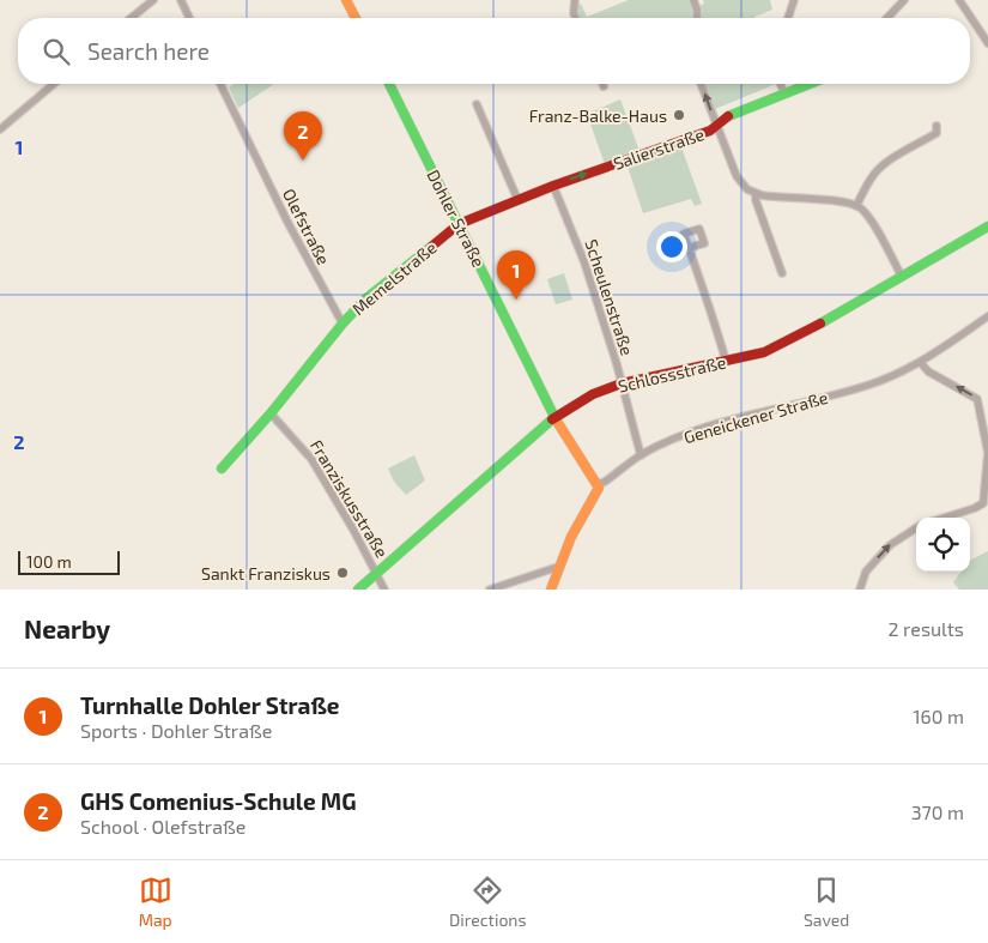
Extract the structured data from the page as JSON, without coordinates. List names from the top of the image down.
{
  "streets": {
    "street": [
      "Salierstraße",
      "Dohler Straße",
      "Olefstraße",
      "Memelstraße",
      "Scheulenstraße",
      "Schlossstraße",
      "Geneickener Straße",
      "Franziskusstraße"
    ]
  },
  "crossings": [
    ["Salierstraße", "Memelstraße"],
    ["Salierstraße", "Scheulenstraße"],
    ["Dohler Straße", "Memelstraße"],
    ["Dohler Straße", "Schlossstraße"],
    ["Dohler Straße", "Geneickener Straße"],
    ["Olefstraße", "Memelstraße"],
    ["Memelstraße", "Scheulenstraße"],
    ["Memelstraße", "Franziskusstraße"],
    ["Scheulenstraße", "Schlossstraße"],
    ["Scheulenstraße", "Geneickener Straße"],
    ["Schlossstraße", "Franziskusstraße"]
  ],
  "one_way": ["Salierstraße"],
  "places": ["Franz-Balke-Haus", "Sankt Franziskus"],
  "scale_bar": "100 m",
  "page": {
    "search": "Search here",
    "pins": ["2", "1"],
    "scale": "100 m",
    "heading": ["Nearby", "2 results"],
    "list": [
      {
        "mark": "1",
        "name": "Turnhalle Dohler Straße",
        "note": "Sports · Dohler Straße",
        "value": "160 m"
      },
      {
        "mark": "2",
        "name": "GHS Comenius-Schule MG",
        "note": "School · Olefstraße",
        "value": "370 m"
      }
    ],
    "nav": ["Map", "Directions", "Saved"]
  },
  "grid": {
    "rows": ["1", "2"]
  }
}
